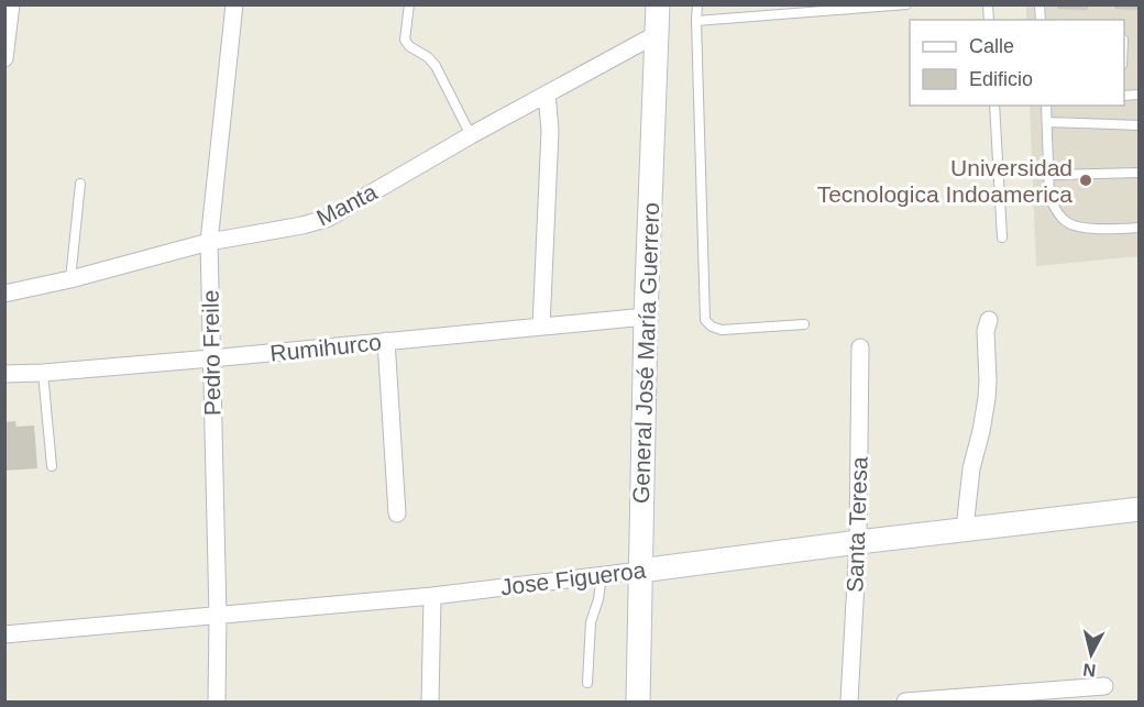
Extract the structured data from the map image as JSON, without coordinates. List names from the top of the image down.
{
  "streets": {
    "street": [
      "Manta",
      "Rumihurco",
      "Pedro Freile",
      "General José María Guerrero",
      "Santa Teresa",
      "Jose Figueroa"
    ]
  },
  "crossings": [
    ["Manta", "Pedro Freile"],
    ["Manta", "General José María Guerrero"],
    ["Rumihurco", "Pedro Freile"],
    ["Rumihurco", "General José María Guerrero"],
    ["Pedro Freile", "Jose Figueroa"],
    ["General José María Guerrero", "Jose Figueroa"],
    ["Santa Teresa", "Jose Figueroa"]
  ],
  "places": ["Universidad Tecnologica Indoamerica"],
  "legend": ["Calle", "Edificio"],
  "north": "bottom"
}
